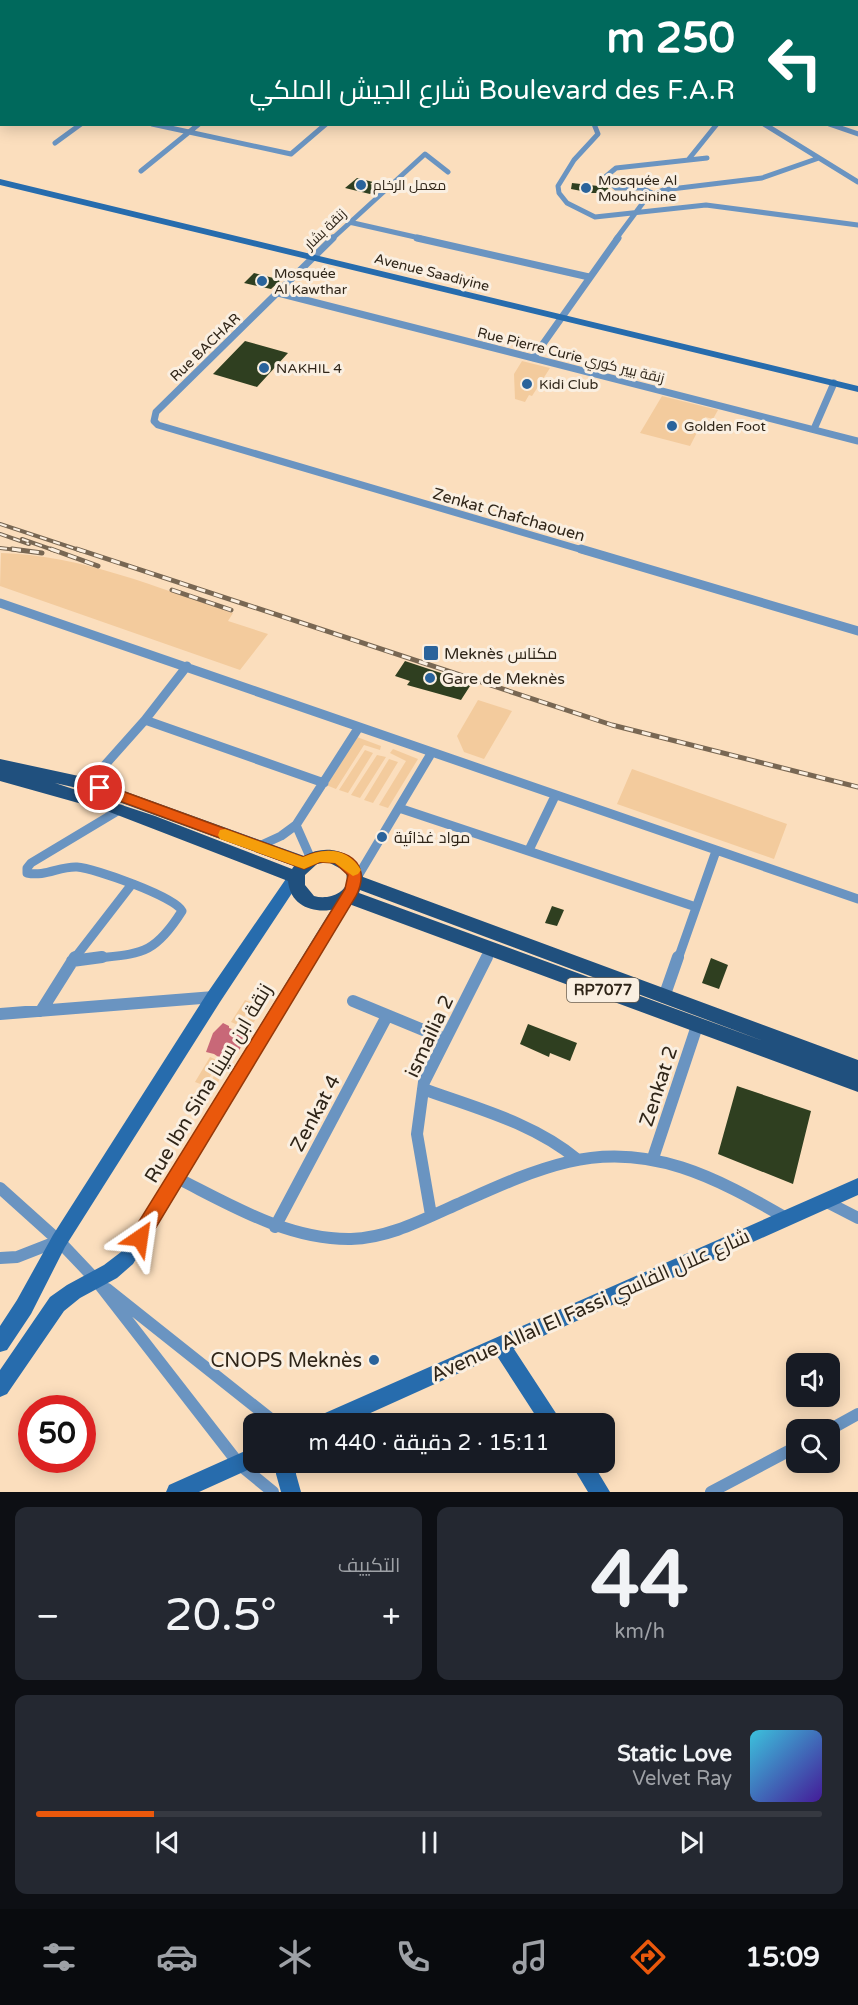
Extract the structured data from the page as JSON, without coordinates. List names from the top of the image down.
{
  "streets": {
    "main road": [
      "Avenue Saadiyine",
      "RP7077",
      "Rue Ibn Sina زنقة ابن سينا",
      "Avenue Allal El Fassi شارع علال الفاسي"
    ],
    "street": [
      "زنقة بشار",
      "Rue BACHAR",
      "Rue Pierre Curie زنقة بيير كوري",
      "Zenkat Chafchaouen",
      "ismailia 2",
      "Zenkat 2",
      "Zenkat 4"
    ]
  },
  "crossings": [
    ["زنقة بشار", "Avenue Saadiyine"],
    ["زنقة بشار", "Rue BACHAR"],
    ["زنقة بشار", "Rue Pierre Curie زنقة بيير كوري"],
    ["Rue BACHAR", "Rue Pierre Curie زنقة بيير كوري"],
    ["Rue BACHAR", "Zenkat Chafchaouen"],
    ["RP7077", "ismailia 2"],
    ["RP7077", "Rue Ibn Sina زنقة ابن سينا"],
    ["RP7077", "Zenkat 2"]
  ],
  "places": {
    "other": [
      "معمل الرخام",
      "Mosquée Al Mouhcinine",
      "Mosquée Al Kawthar",
      "NAKHIL 4",
      "Kidi Club",
      "Golden Foot",
      "Gare de Meknès",
      "مواد غذائية",
      "CNOPS Meknès"
    ],
    "transit": ["Meknès مكناس"]
  },
  "page": {
    "turn": ["250 m", "Boulevard des F.A.R شارع الجيش الملكي"],
    "limit": "50",
    "trip": "15:11 · 2 دقيقة · 440 m",
    "tile": [
      ["44", "km/h"],
      "التكييف"
    ],
    "heat": ["−", "20.5°", "+"],
    "song": ["Static Love", "Velvet Ray"],
    "tabs": "15:09"
  }
}
